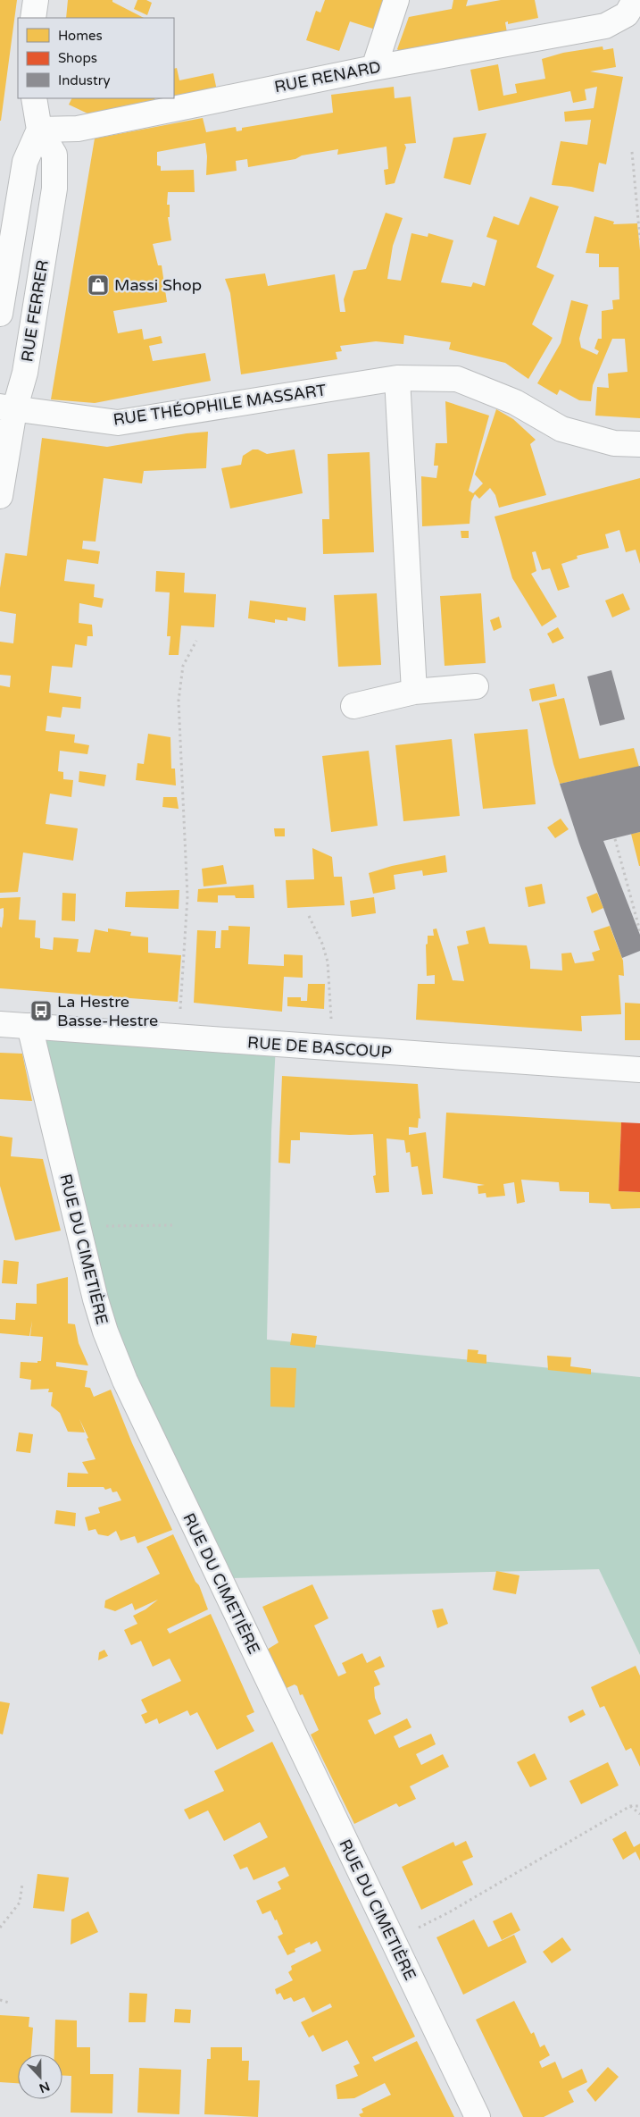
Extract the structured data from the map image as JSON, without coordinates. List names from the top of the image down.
{
  "streets": {
    "street": [
      "RUE RENARD",
      "RUE FERRER",
      "RUE THÉOPHILE MASSART",
      "RUE DE BASCOUP",
      "RUE DU CIMETIÈRE"
    ]
  },
  "crossings": [
    ["RUE RENARD", "RUE FERRER"],
    ["RUE FERRER", "RUE THÉOPHILE MASSART"],
    ["RUE DE BASCOUP", "RUE DU CIMETIÈRE"]
  ],
  "places": {
    "shop": ["Massi Shop"],
    "bus stop": ["La Hestre Basse-Hestre"]
  },
  "legend": ["Homes", "Shops", "Industry"],
  "north": "bottom"
}
